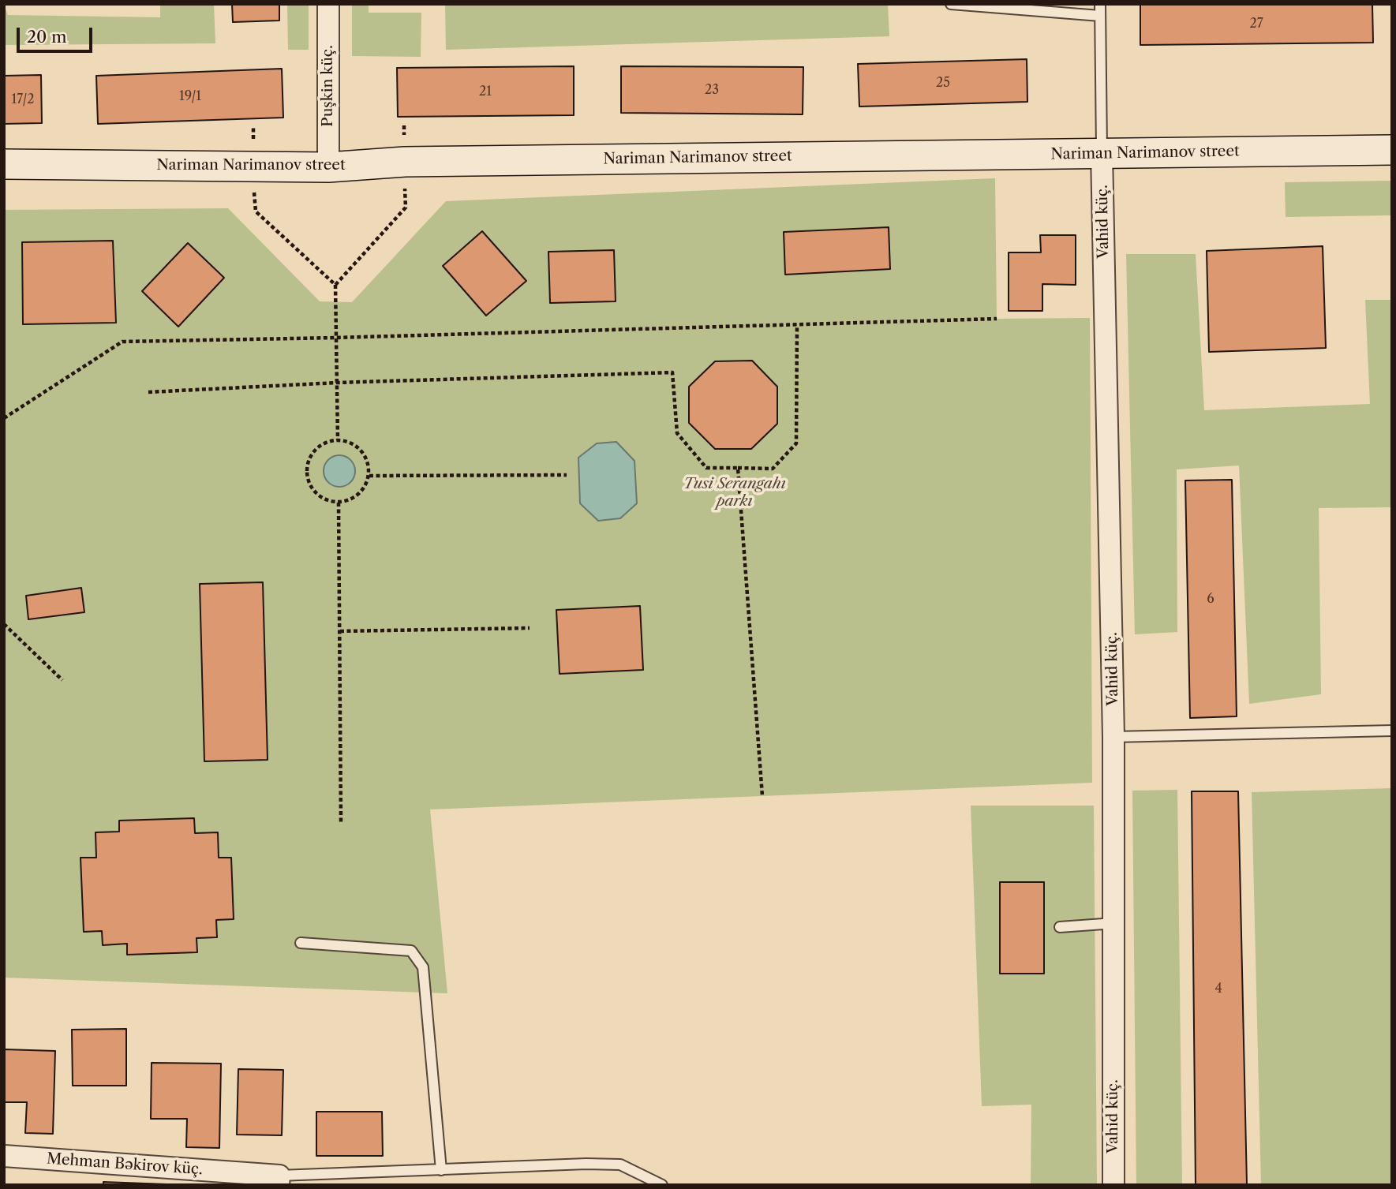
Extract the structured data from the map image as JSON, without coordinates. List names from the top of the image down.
{
  "streets": {
    "street": [
      "Puşkin küç.",
      "Nariman Narimanov street",
      "Vahid küç.",
      "Mehman Bəkirov küç."
    ]
  },
  "crossings": [
    ["Puşkin küç.", "Nariman Narimanov street"],
    ["Nariman Narimanov street", "Vahid küç."]
  ],
  "parks": ["Tusi Serangahı parkı"],
  "house_numbers": [
    "27",
    "25",
    "23",
    "21",
    "19/1",
    "17/2",
    "6",
    "4"
  ],
  "scale_bar": "20 m"
}
